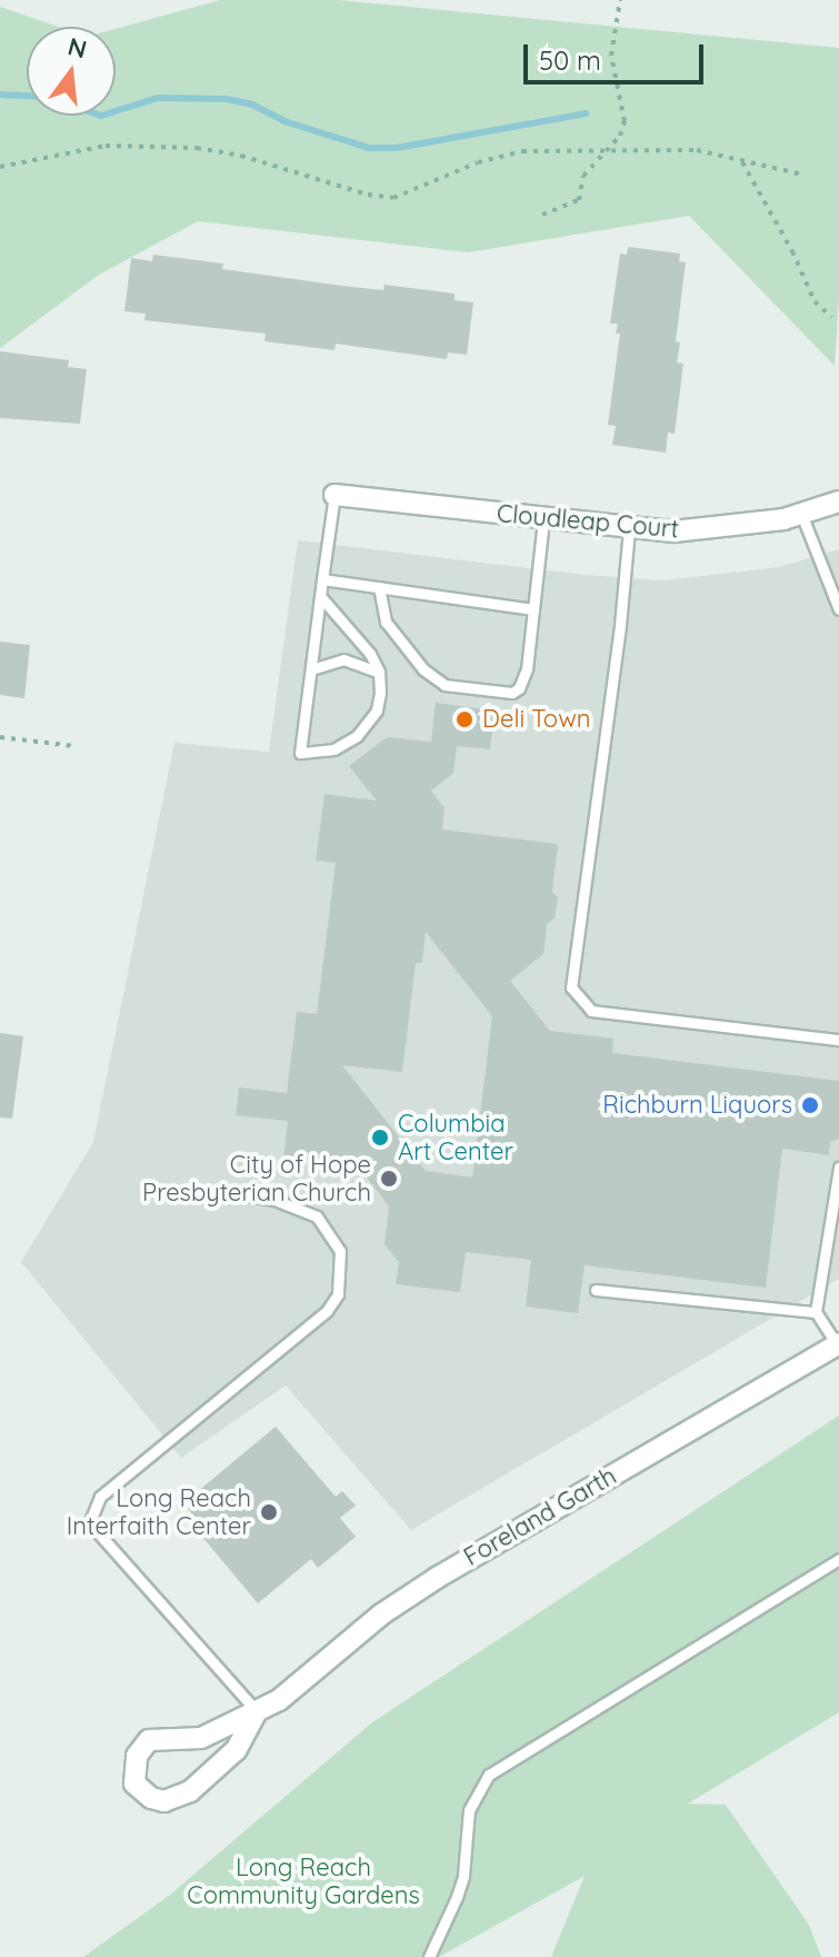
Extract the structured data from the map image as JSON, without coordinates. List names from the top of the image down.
{
  "streets": {
    "street": ["Cloudleap Court", "Foreland Garth"]
  },
  "parks": ["Long Reach Community Gardens"],
  "places": [
    "Deli Town",
    "Richburn Liquors",
    "Columbia Art Center",
    "City of Hope Presbyterian Church",
    "Long Reach Interfaith Center"
  ],
  "scale_bar": "50 m",
  "north": "top"
}
